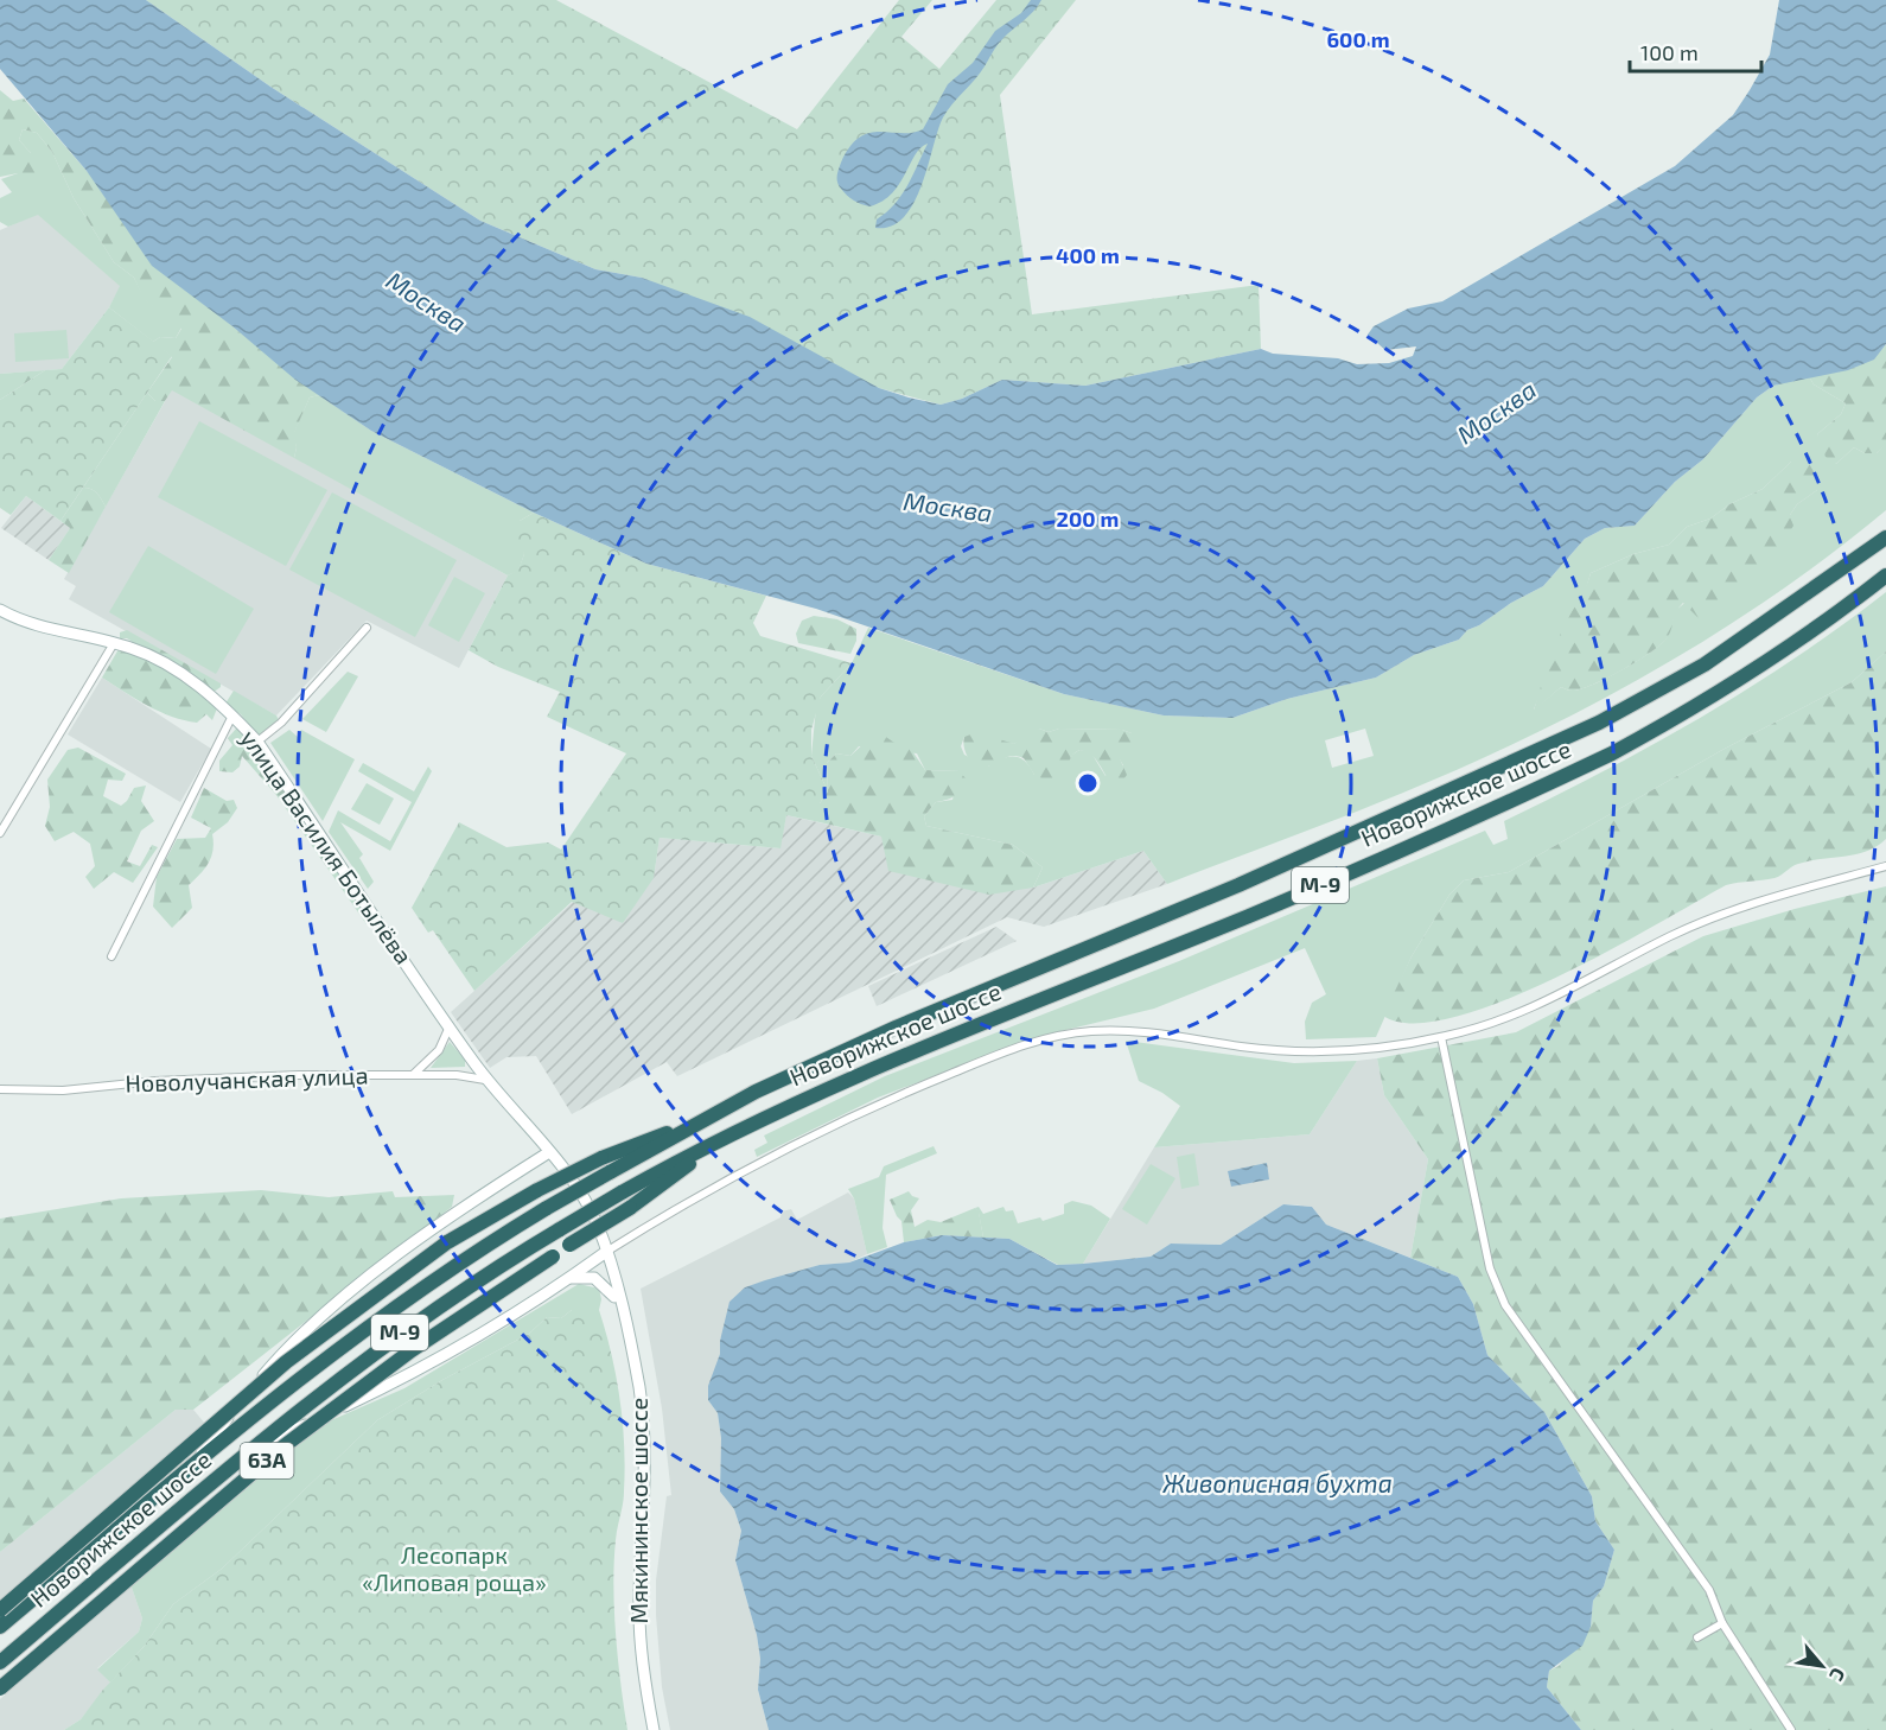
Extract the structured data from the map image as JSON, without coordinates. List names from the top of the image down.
{
  "streets": {
    "highway": ["Новорижское шоссе", "М-9", "63A"],
    "street": ["улица Василия Ботылёва", "Новолучанская улица", "Мякининское шоссе"]
  },
  "crossings": [
    ["Новорижское шоссе", "63A"],
    ["улица Василия Ботылёва", "Новолучанская улица"],
    ["улица Василия Ботылёва", "Мякининское шоссе"]
  ],
  "water": ["Москва", "Живописная бухта"],
  "parks": ["Лесопарк «Липовая роща»"],
  "scale_bar": "100 m",
  "north": "bottom right",
  "rings": ["600 m", "400 m", "200 m"]
}
